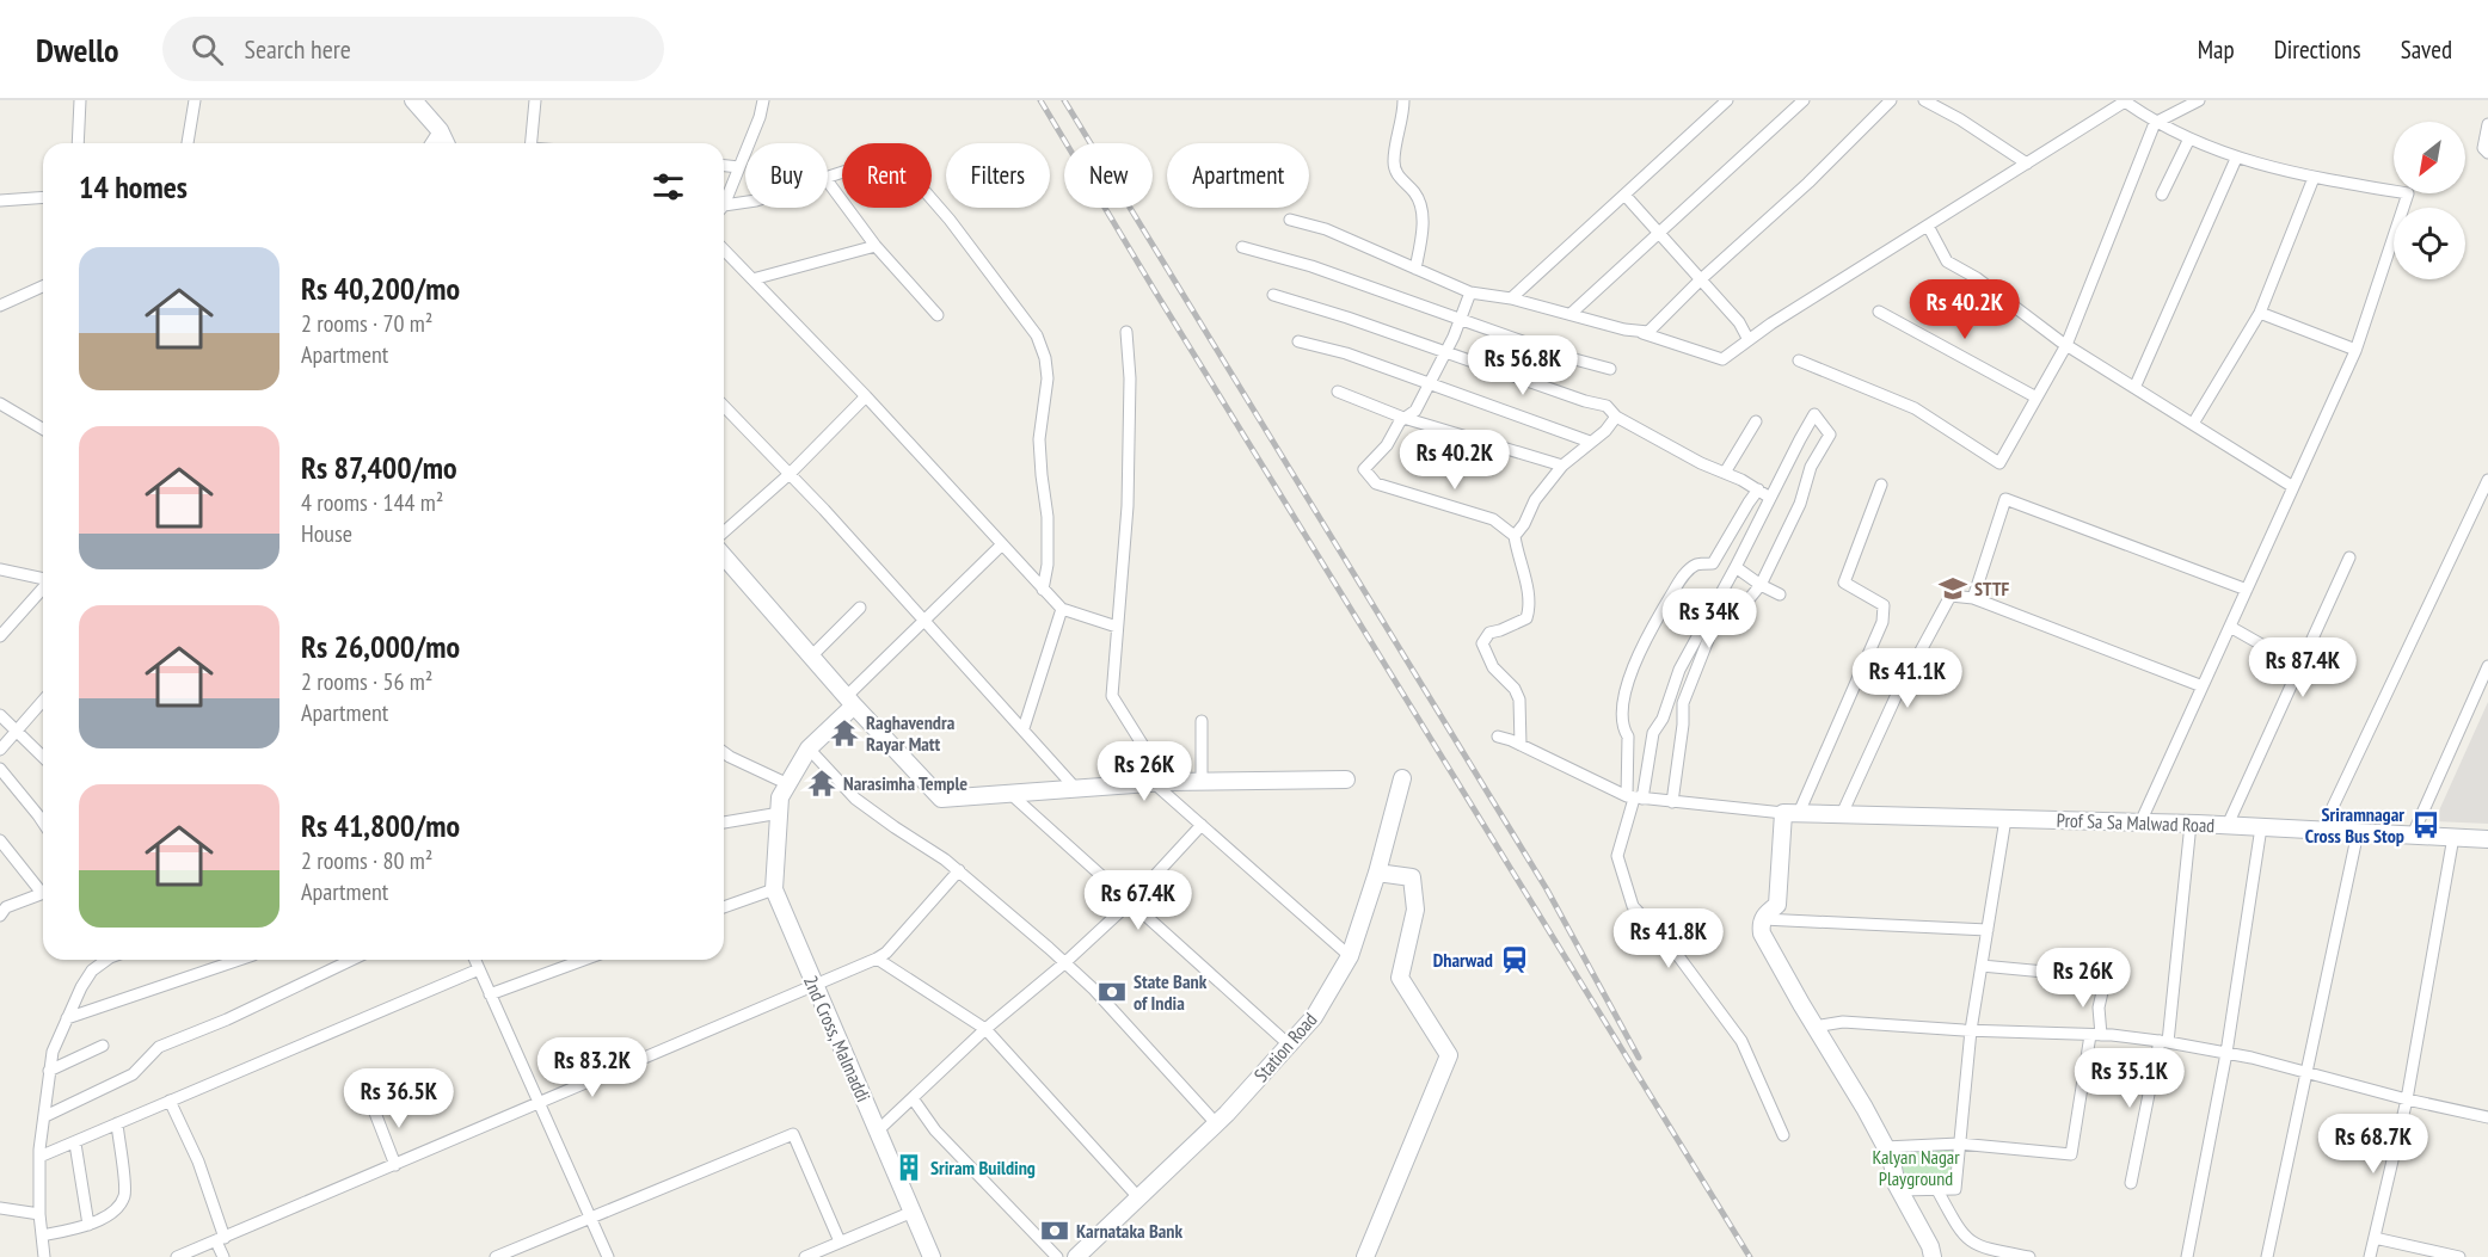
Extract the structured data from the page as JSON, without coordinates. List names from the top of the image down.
{
  "streets": {
    "street": ["Prof Sa Sa Malwad Road", "2nd Cross, Malmaddi", "Station Road"]
  },
  "parks": ["Kalyan Nagar Playground"],
  "places": {
    "school or university": ["STTF"],
    "temple": ["Raghavendra Rayar Matt", "Narasimha Temple"],
    "bus stop": ["Sriramnagar Cross Bus Stop"],
    "station": ["Dharwad"],
    "bank": ["State Bank of India", "Karnataka Bank"],
    "building": ["Sriram Building"]
  },
  "north": "bottom left",
  "page": {
    "header": "Dwello",
    "search": "Search here",
    "nav": ["Map", "Directions", "Saved"],
    "chip": [
      "Buy",
      "Rent",
      "Filters",
      "New",
      "Apartment"
    ],
    "heading": "14 homes",
    "list": [
      {
        "name": "Rs 40,200/mo",
        "note": "2 rooms · 70 m² · Apartment"
      },
      {
        "name": "Rs 87,400/mo",
        "note": "4 rooms · 144 m² · House"
      },
      {
        "name": "Rs 26,000/mo",
        "note": "2 rooms · 56 m² · Apartment"
      },
      {
        "name": "Rs 41,800/mo",
        "note": "2 rooms · 80 m² · Apartment"
      }
    ],
    "price": [
      "Rs 40.2K",
      "Rs 56.8K",
      "Rs 40.2K",
      "Rs 34K",
      "Rs 87.4K",
      "Rs 41.1K",
      "Rs 26K",
      "Rs 67.4K",
      "Rs 41.8K",
      "Rs 26K",
      "Rs 83.2K",
      "Rs 35.1K",
      "Rs 36.5K",
      "Rs 68.7K"
    ]
  }
}
